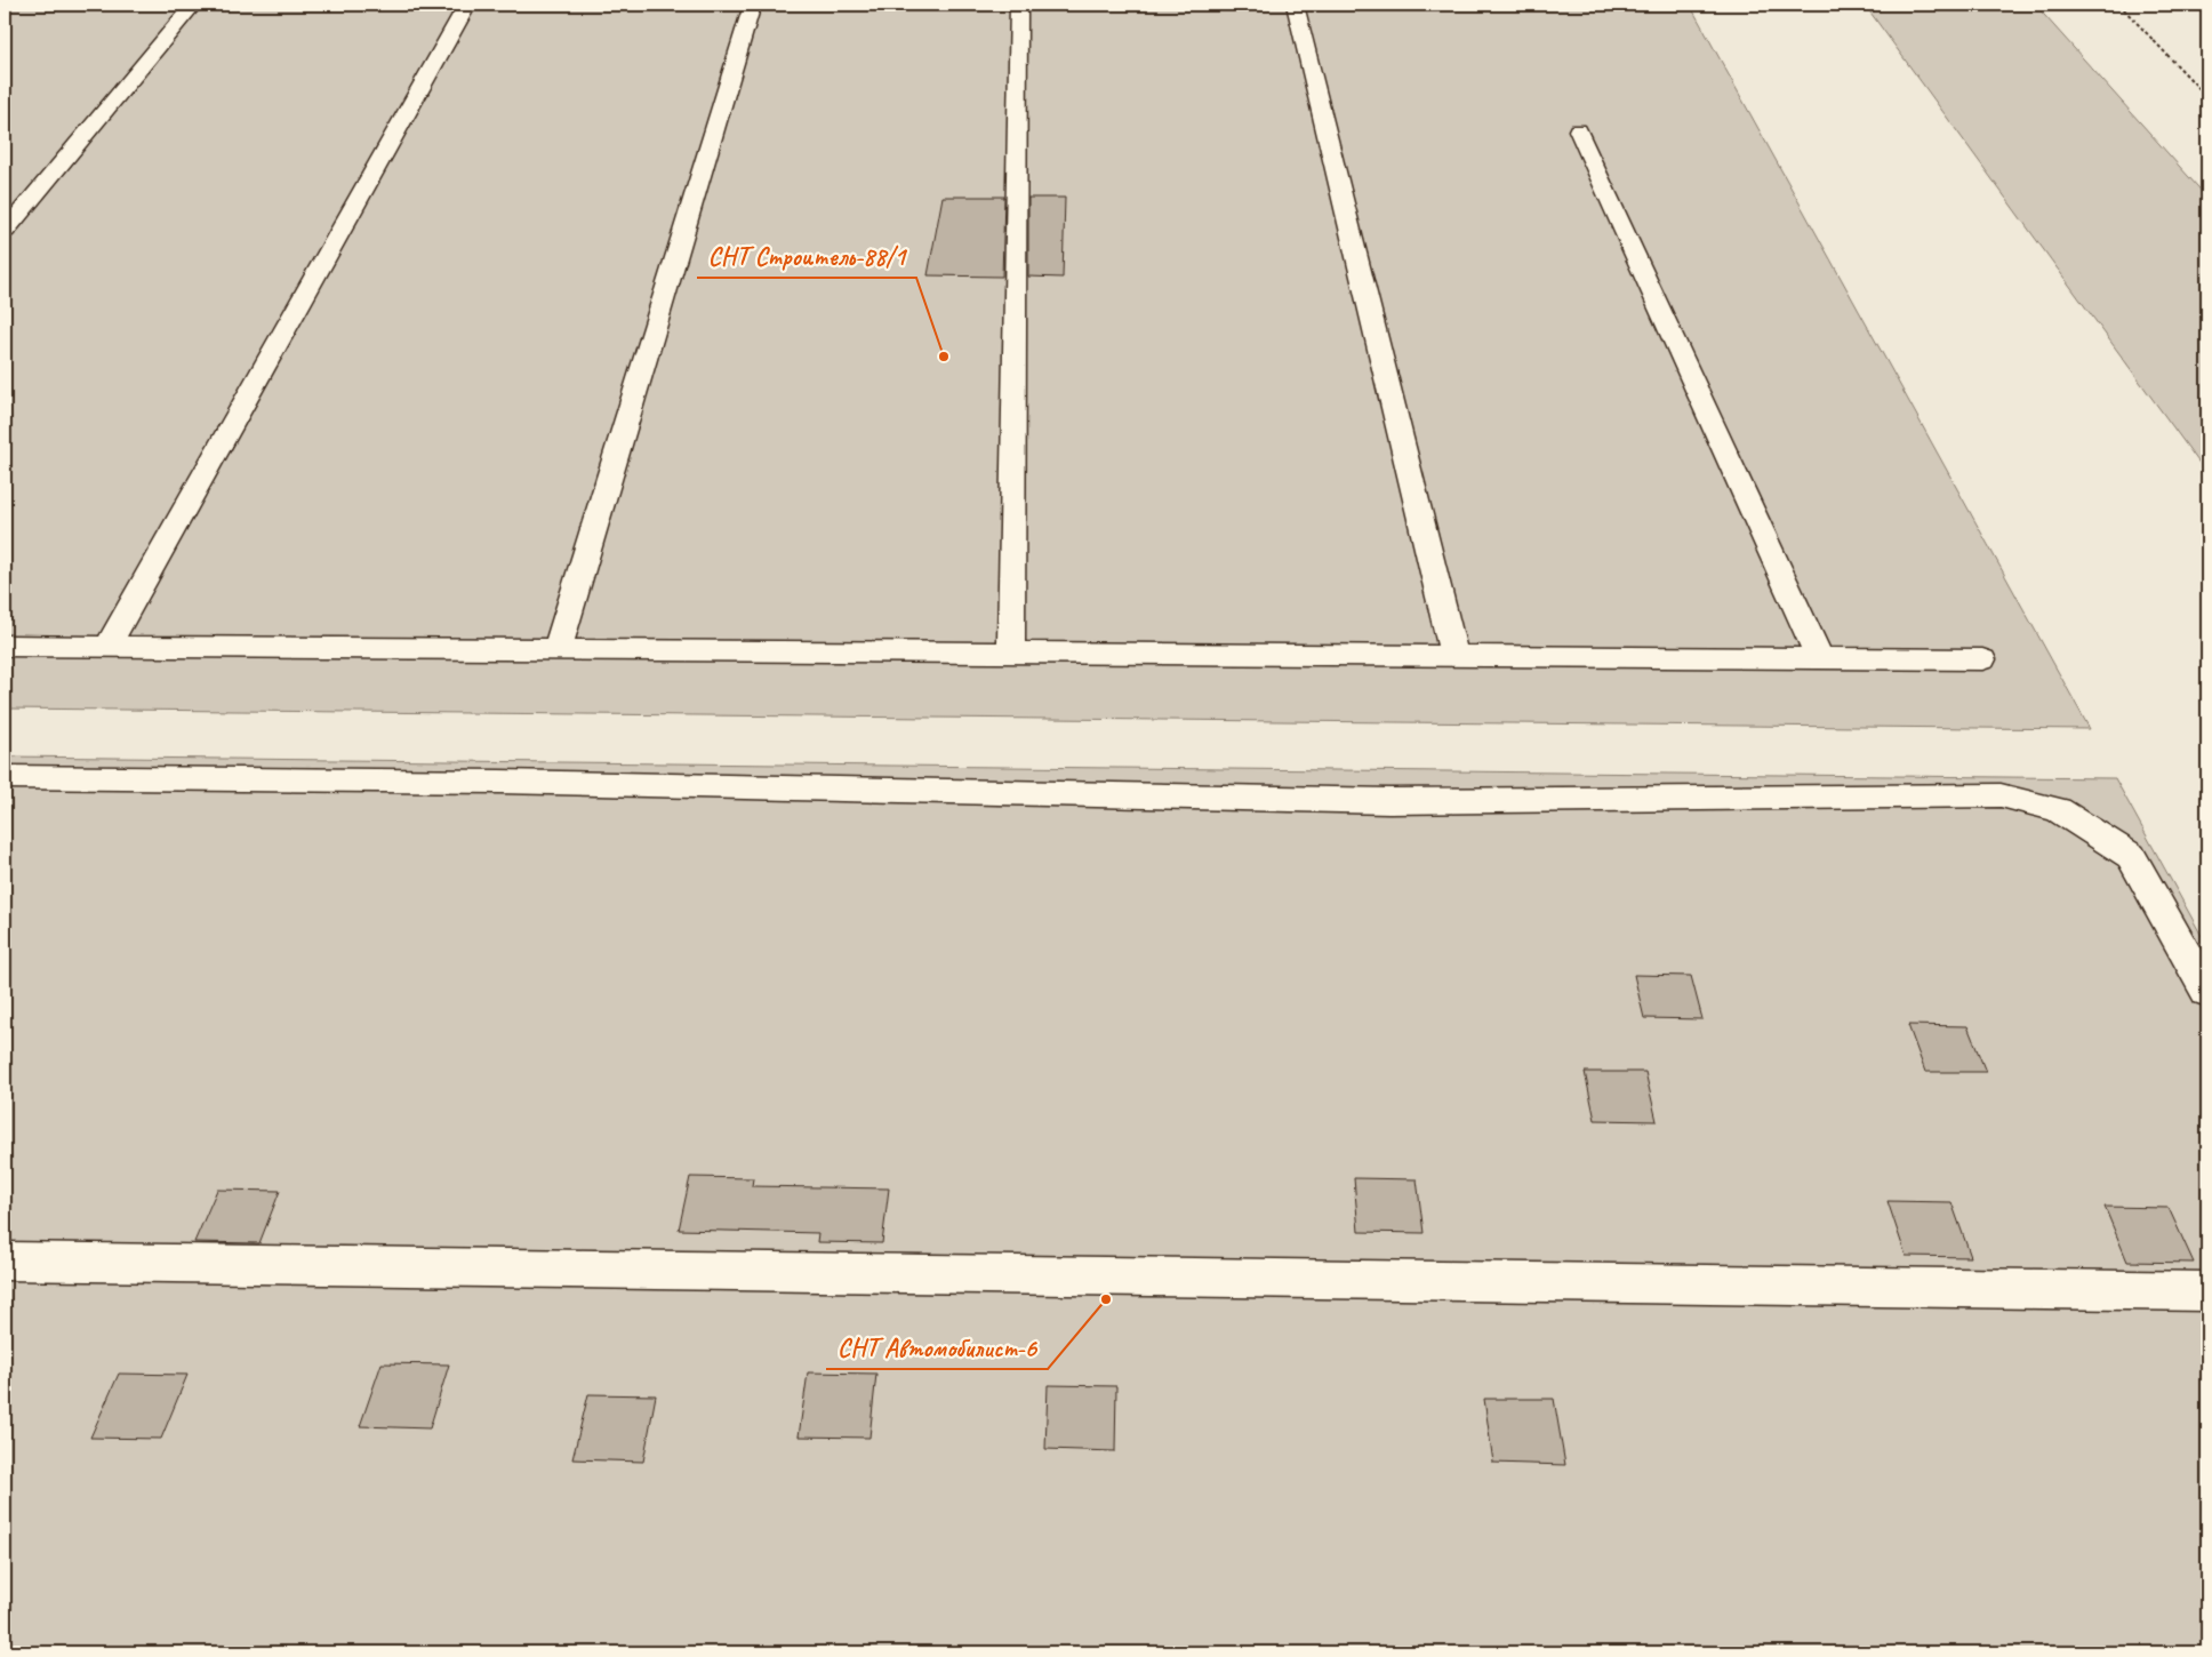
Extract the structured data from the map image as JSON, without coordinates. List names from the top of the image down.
{
  "places": ["СНТ Строитель-88/1", "СНТ Автомобилист-6"]
}
